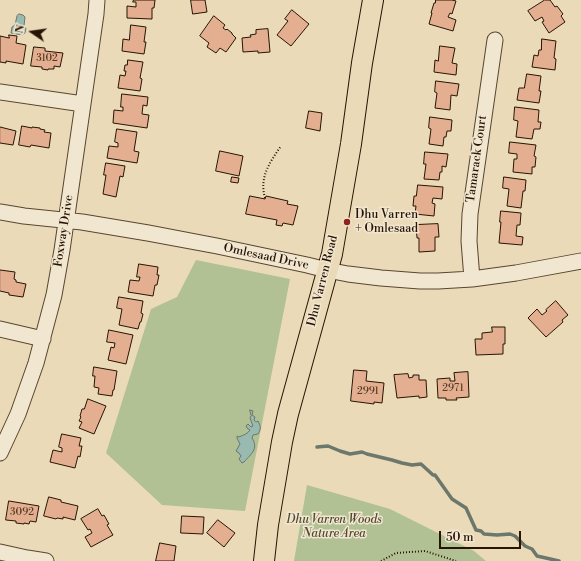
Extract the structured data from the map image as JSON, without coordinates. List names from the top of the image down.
{
  "streets": {
    "main road": ["Dhu Varren Road"],
    "street": ["Tamarack Court", "Foxway Drive", "Omlesaad Drive"]
  },
  "crossings": [
    ["Tamarack Court", "Omlesaad Drive"],
    ["Foxway Drive", "Omlesaad Drive"],
    ["Omlesaad Drive", "Dhu Varren Road"]
  ],
  "parks": ["Dhu Varren Woods Nature Area"],
  "places": ["Dhu Varren + Omlesaad"],
  "house_numbers": [
    "3102",
    "2971",
    "2991",
    "3092"
  ],
  "scale_bar": "50 m",
  "north": "left"
}
